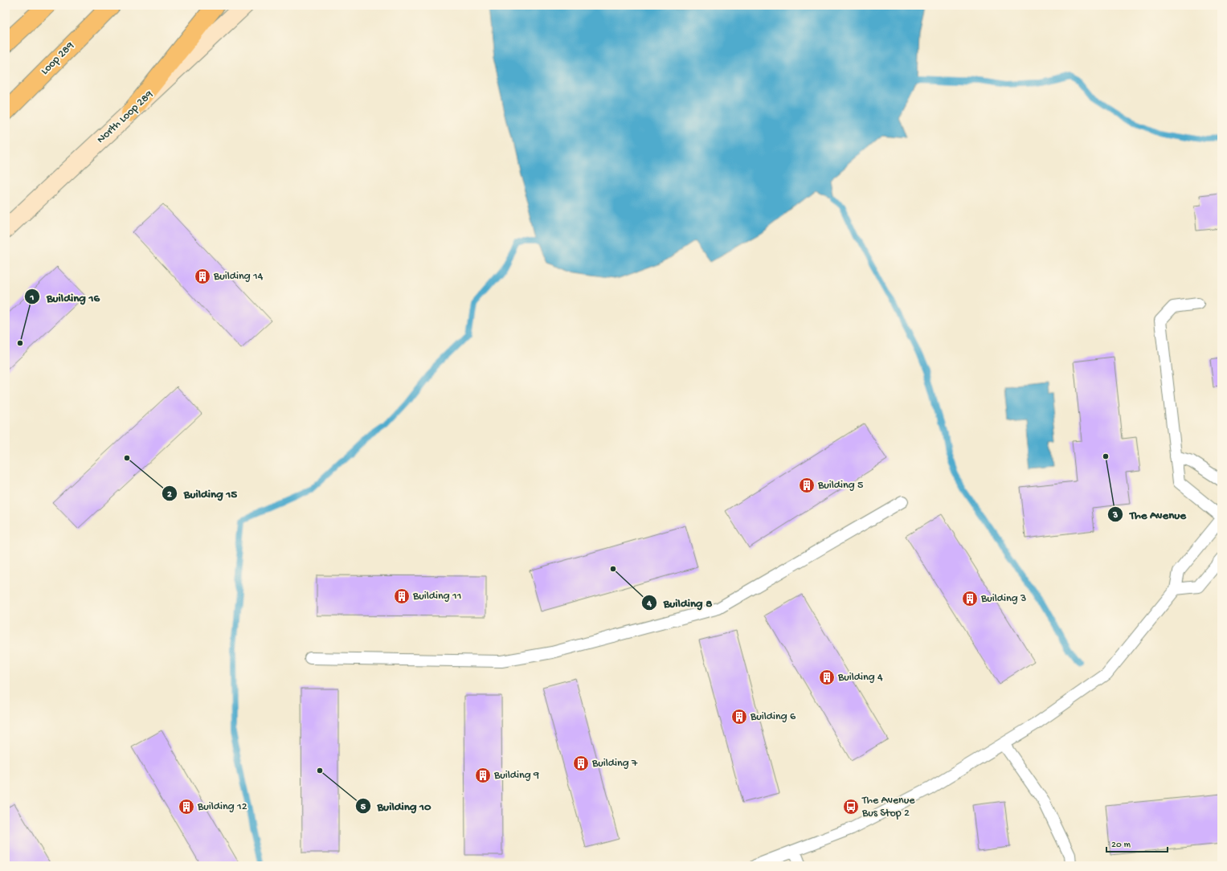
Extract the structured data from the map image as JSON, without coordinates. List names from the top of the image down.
{
  "streets": {
    "highway": ["Loop 289"],
    "main road": ["North Loop 289"]
  },
  "places": {
    "building": [
      "Building 14",
      "Building 5",
      "Building 11",
      "Building 3",
      "Building 4",
      "Building 6",
      "Building 7",
      "Building 9",
      "Building 12"
    ],
    "other": [
      "Building 16",
      "The Avenue",
      "Building 15",
      "Building 8",
      "Building 10"
    ],
    "bus stop": ["The Avenue Bus Stop 2"]
  },
  "scale_bar": "20 m"
}
